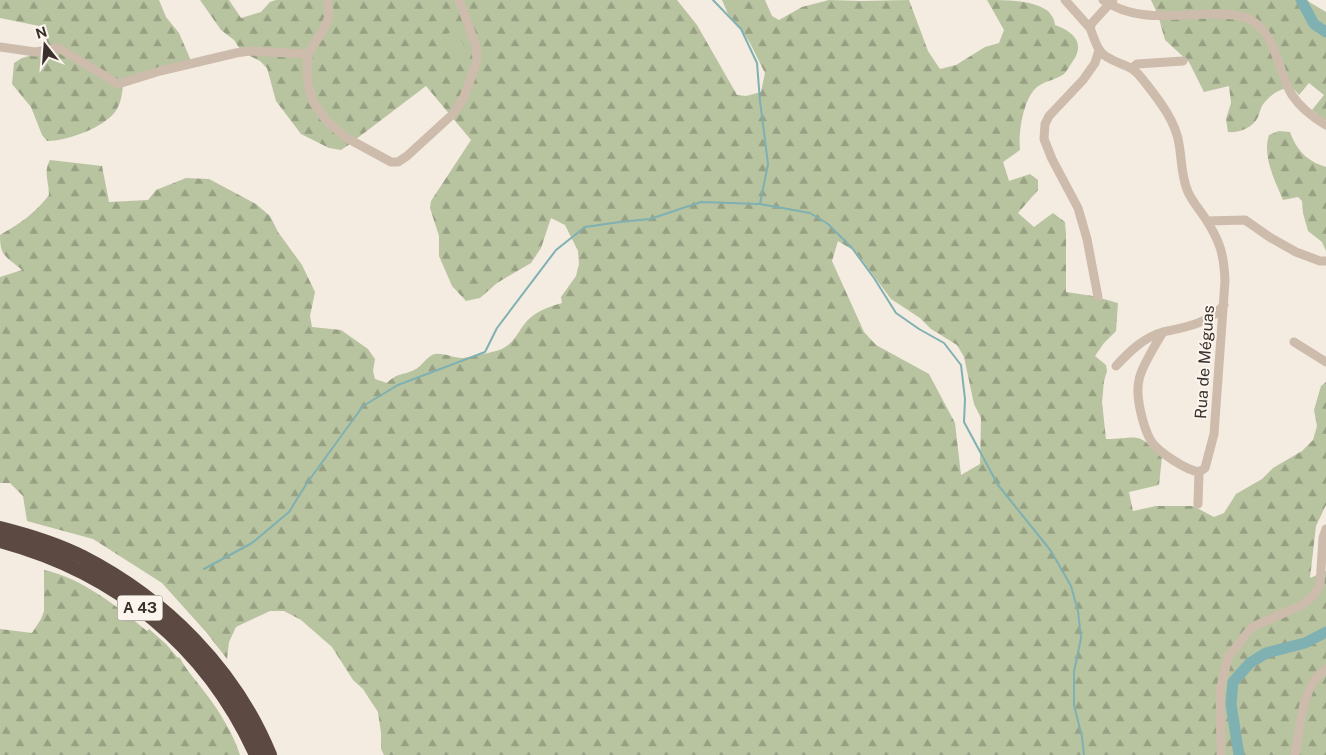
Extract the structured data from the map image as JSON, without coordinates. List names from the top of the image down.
{
  "streets": {
    "highway": ["A 43"],
    "street": ["Rua de Méguas"]
  },
  "north": "top"
}
